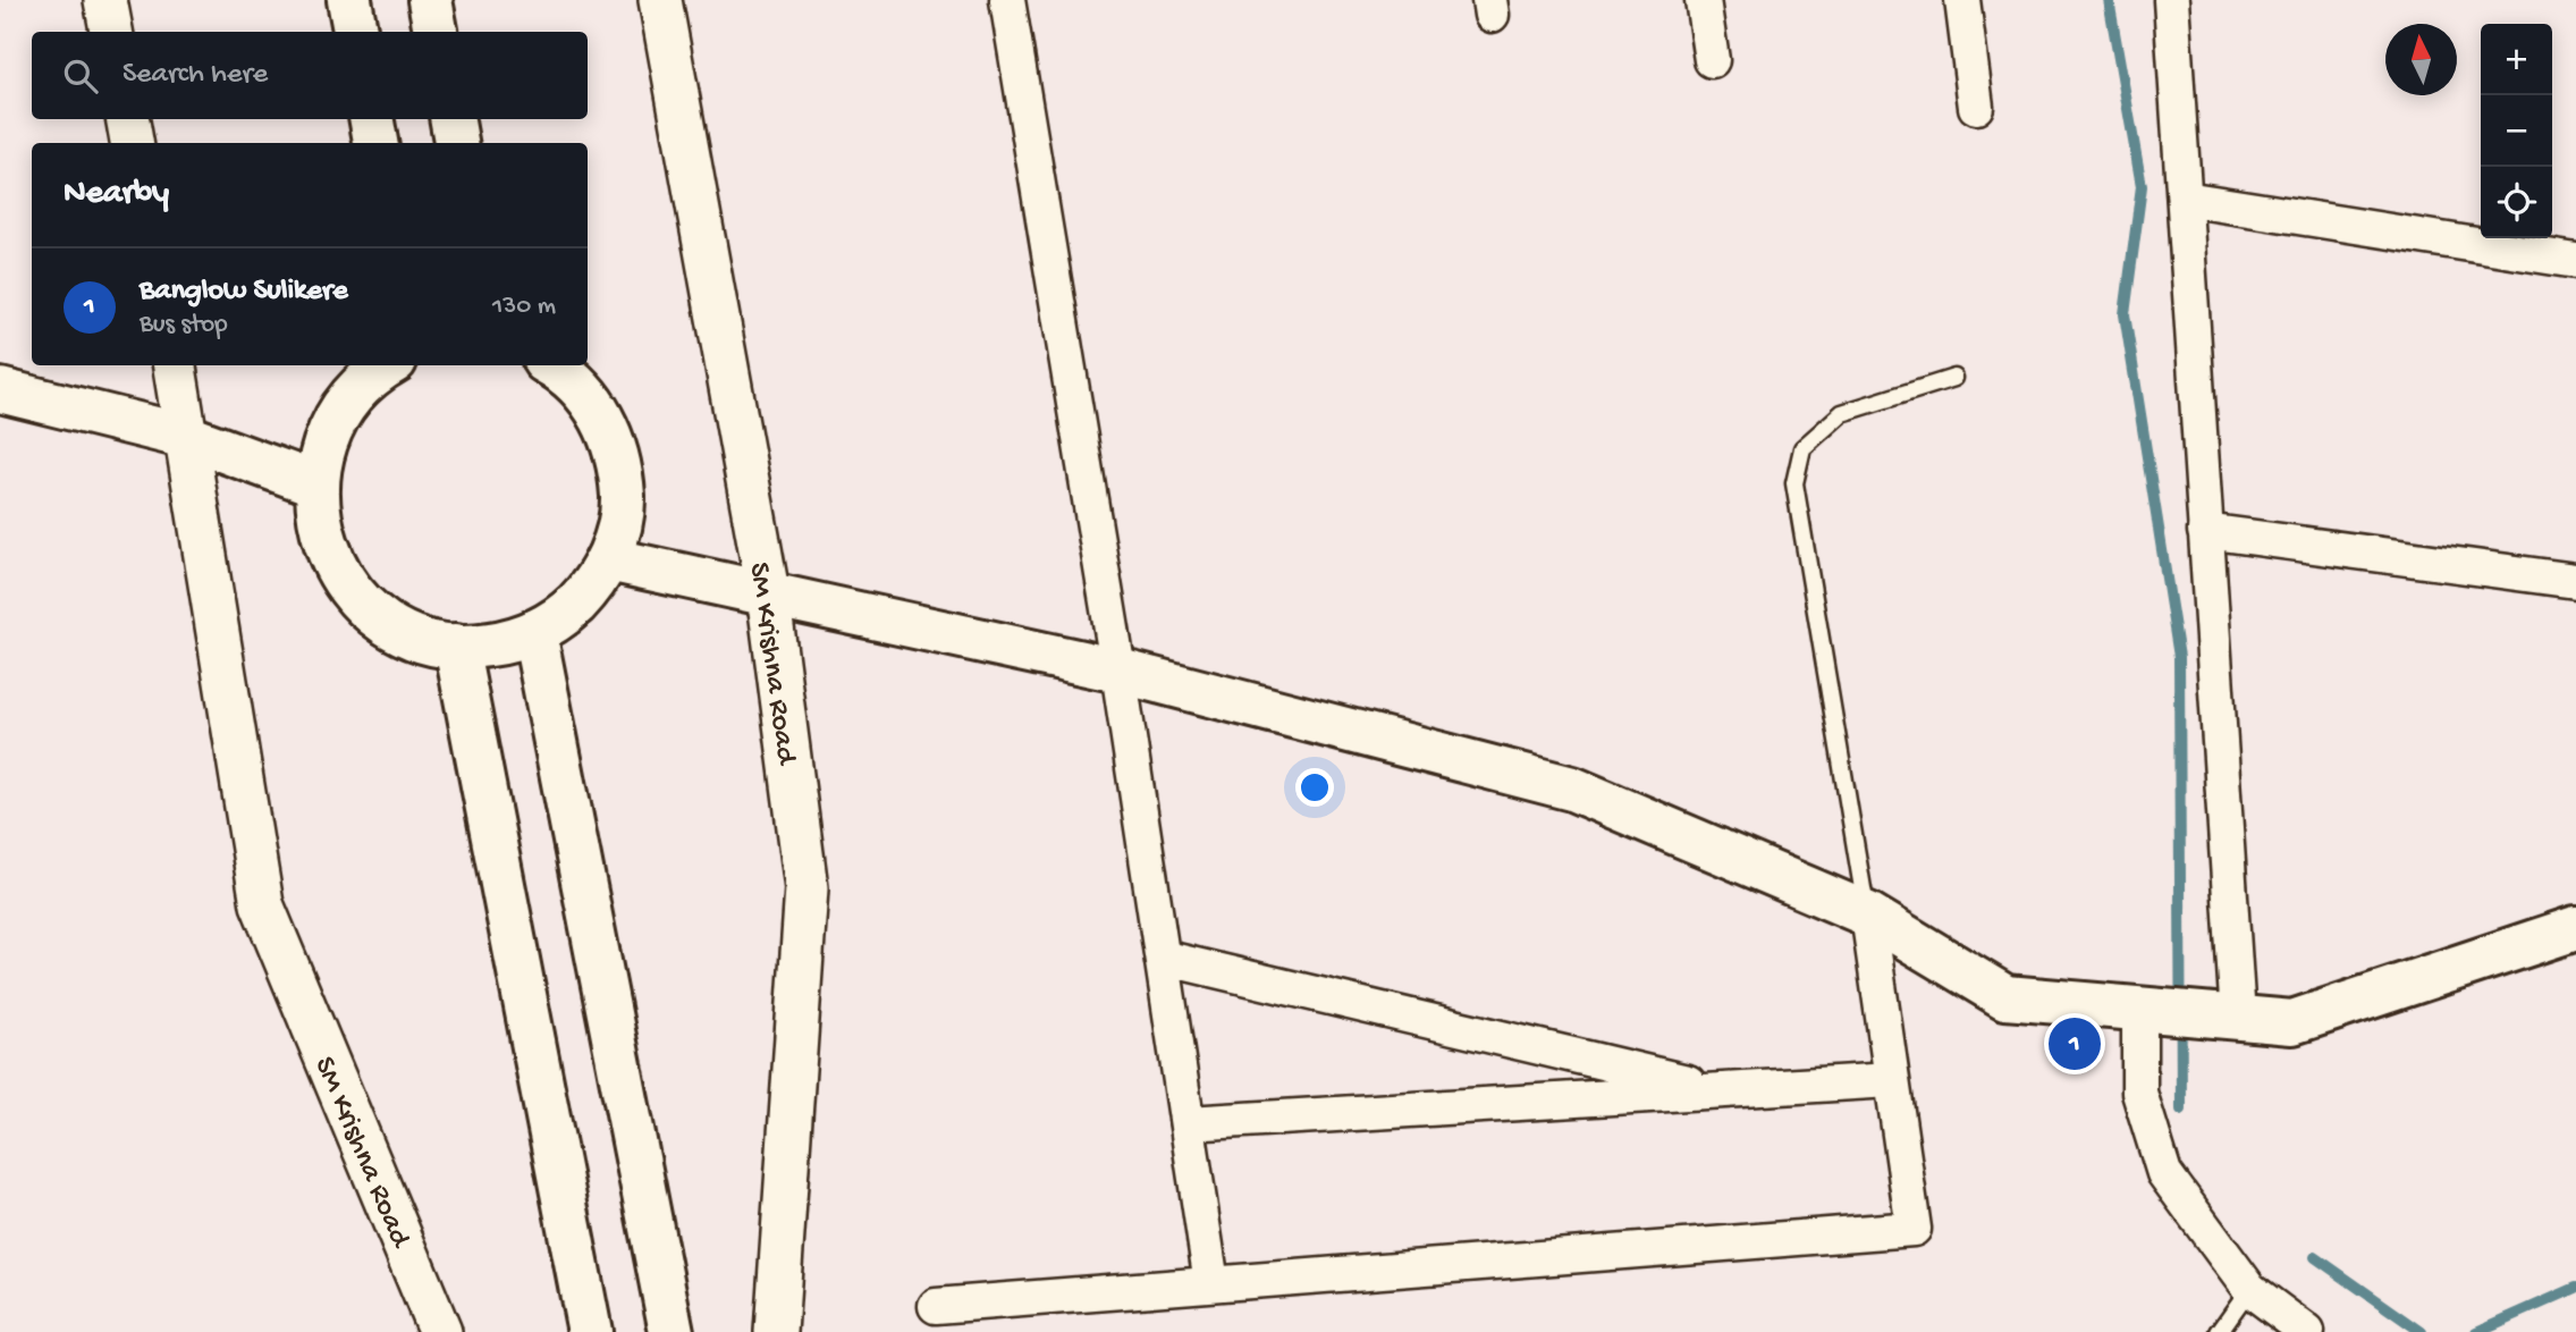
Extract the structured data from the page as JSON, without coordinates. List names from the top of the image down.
{
  "streets": {
    "street": ["SM Krishna Road"]
  },
  "north": "top",
  "page": {
    "map_buttons": ["+", "−"],
    "search": "Search here",
    "heading": "Nearby",
    "list": [
      {
        "mark": "1",
        "name": "Banglow Sulikere",
        "note": "Bus stop",
        "value": "130 m"
      }
    ],
    "pins": "1"
  }
}
